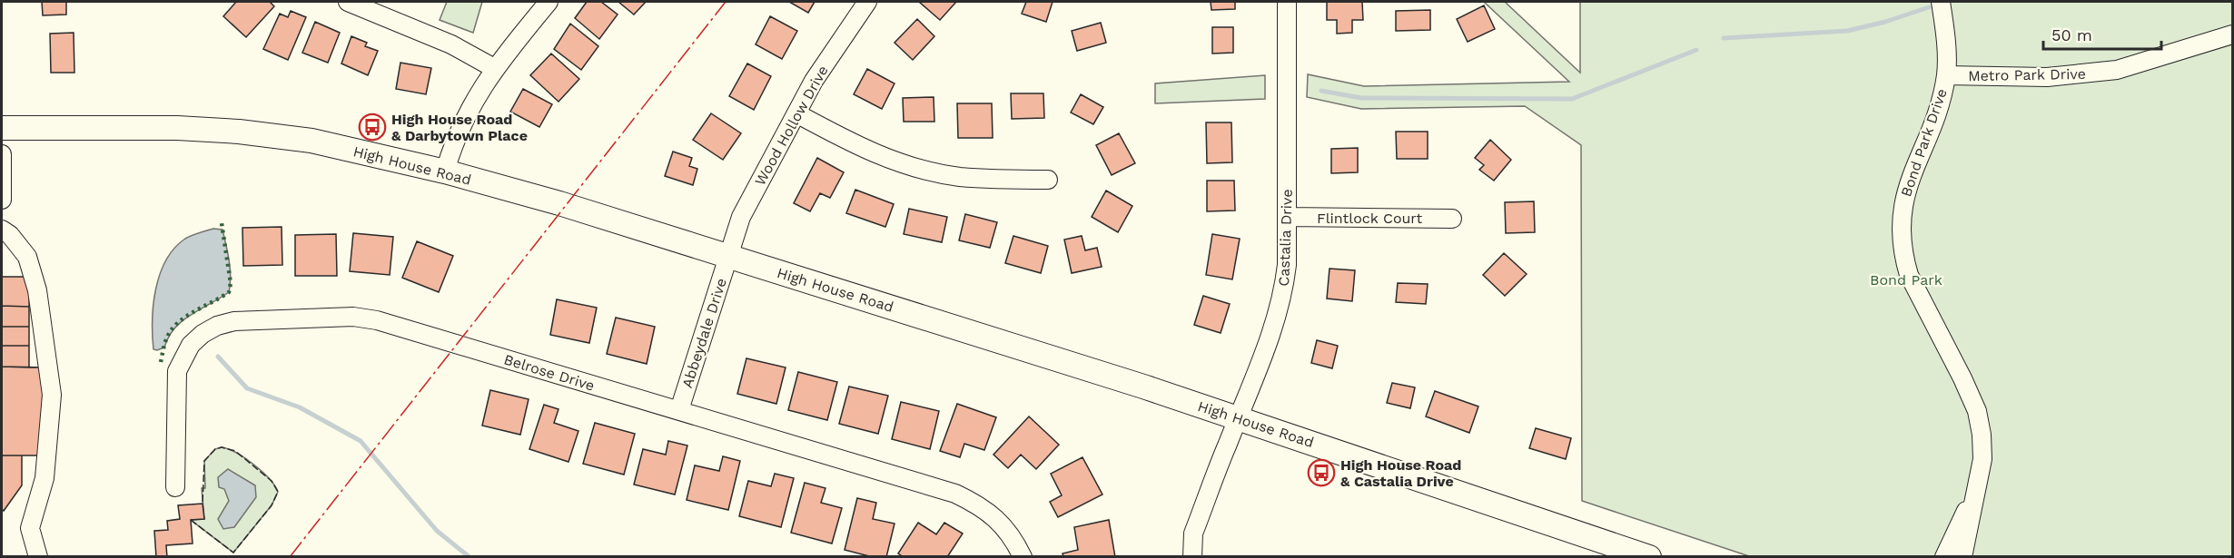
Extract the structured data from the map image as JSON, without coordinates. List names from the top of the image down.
{
  "streets": {
    "main road": ["High House Road"],
    "street": [
      "Metro Park Drive",
      "Wood Hollow Drive",
      "Bond Park Drive",
      "Flintlock Court",
      "Castalia Drive",
      "Abbeydale Drive",
      "Belrose Drive"
    ]
  },
  "crossings": [
    ["Metro Park Drive", "Bond Park Drive"],
    ["Wood Hollow Drive", "High House Road"],
    ["Wood Hollow Drive", "Abbeydale Drive"],
    ["High House Road", "Castalia Drive"],
    ["High House Road", "Abbeydale Drive"],
    ["Flintlock Court", "Castalia Drive"],
    ["Abbeydale Drive", "Belrose Drive"]
  ],
  "parks": ["Bond Park"],
  "places": {
    "bus stop": ["High House Road & Darbytown Place", "High House Road & Castalia Drive"]
  },
  "scale_bar": "50 m"
}
